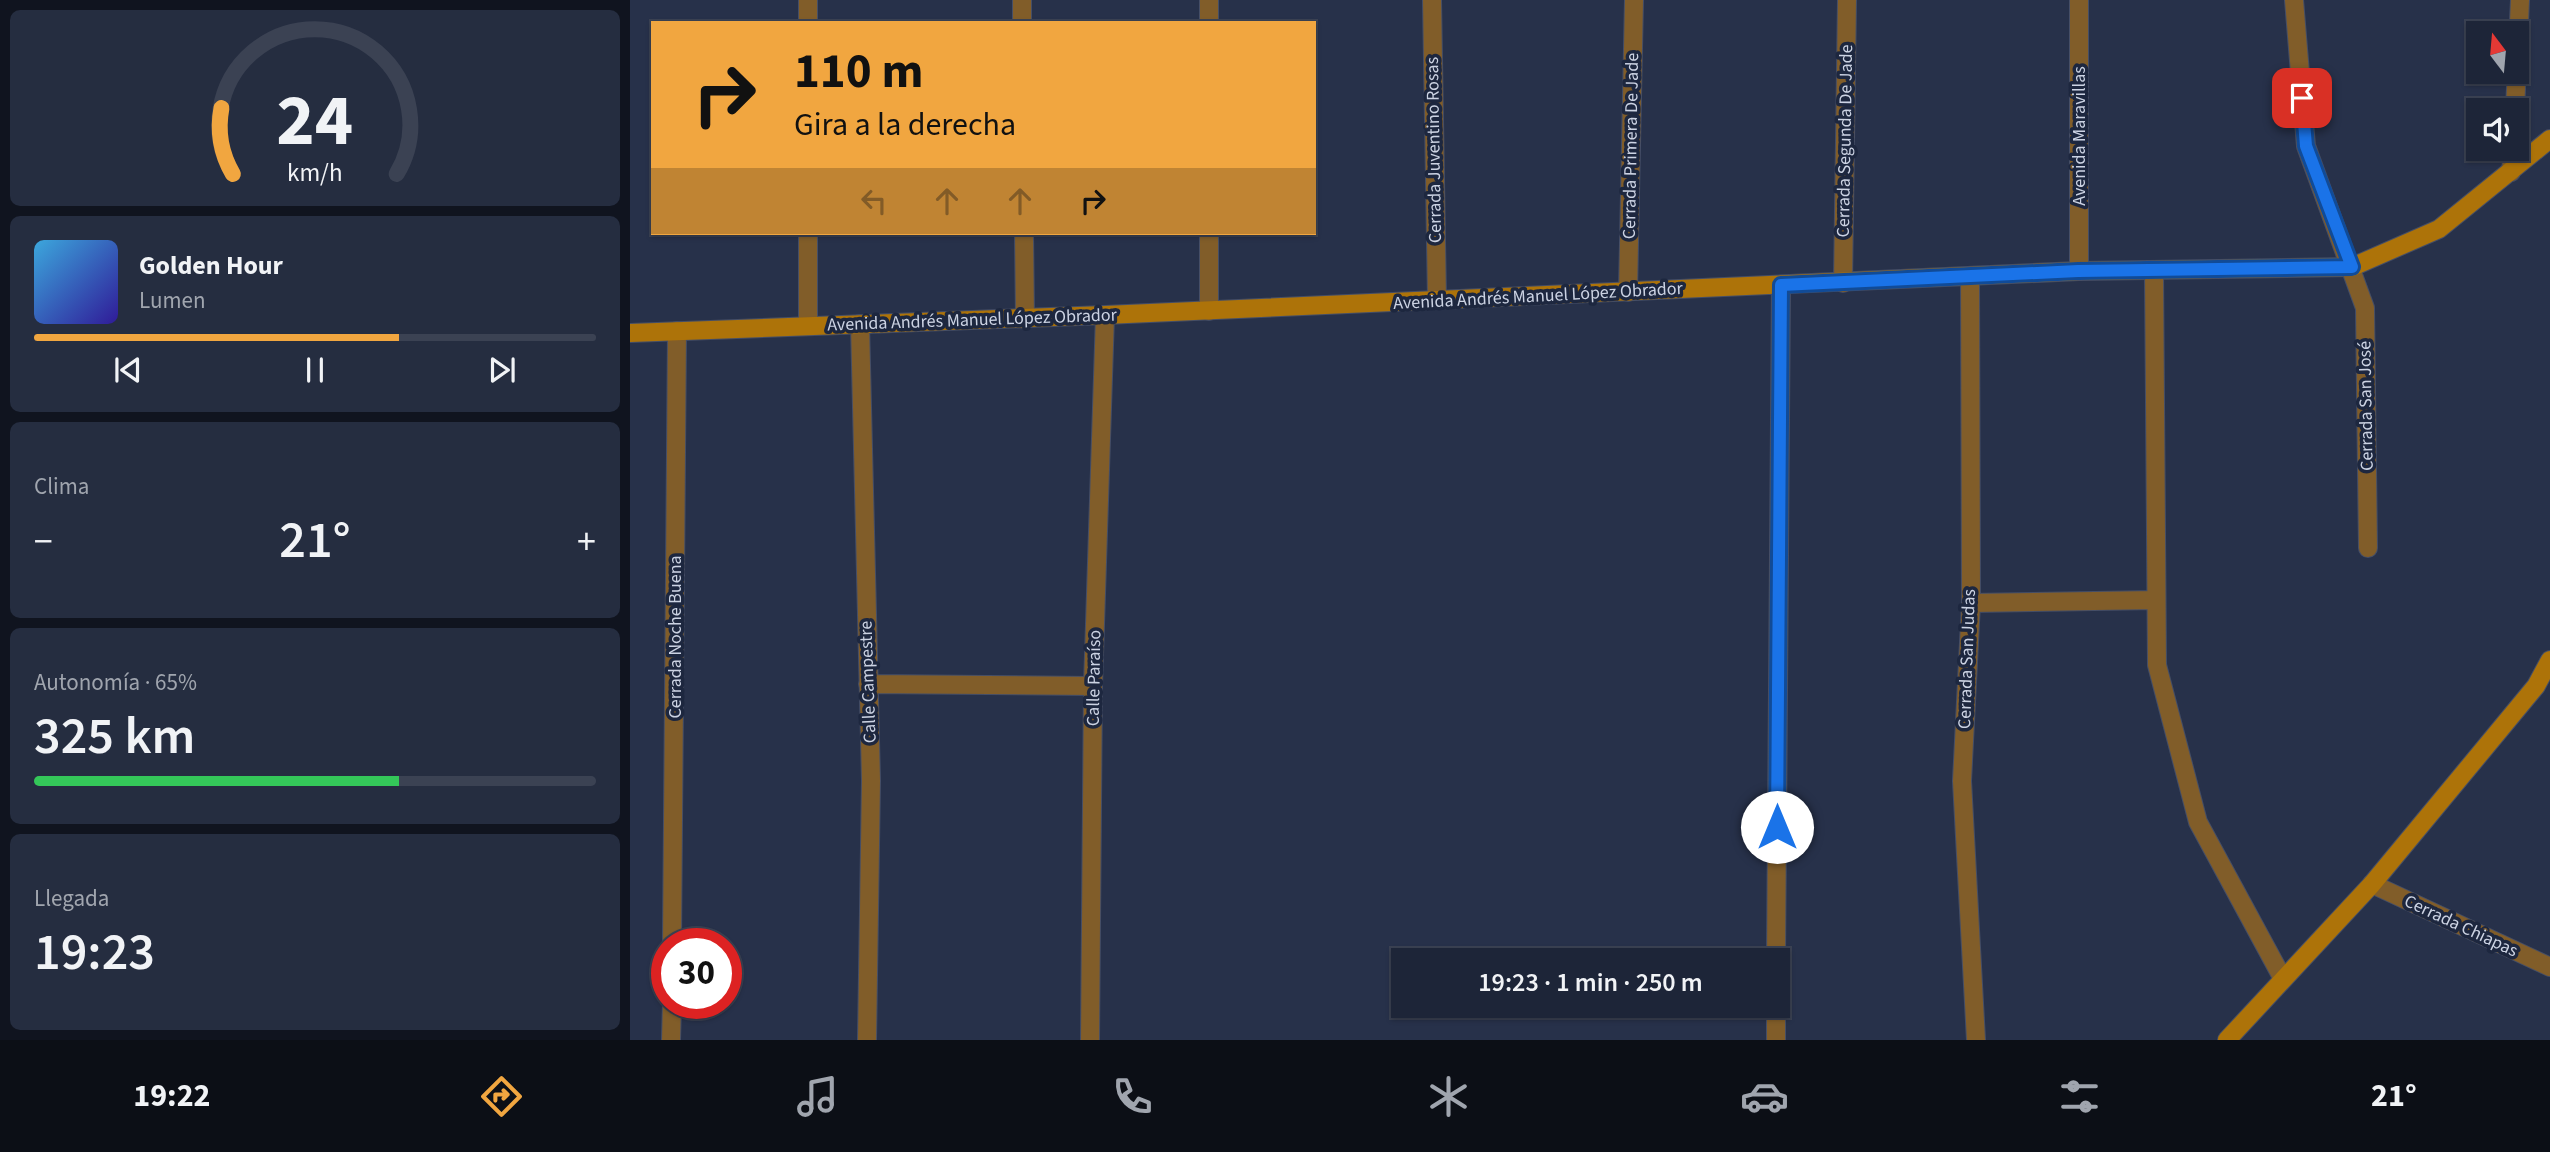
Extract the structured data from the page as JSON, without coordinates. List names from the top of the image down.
{
  "streets": {
    "main road": ["Avenida Andrés Manuel López Obrador"],
    "street": [
      "Avenida Maravillas",
      "Cerrada Segunda De Jade",
      "Cerrada Primera De Jade",
      "Cerrada Juventino Rosas",
      "Cerrada San José",
      "Cerrada Noche Buena",
      "Cerrada San Judas",
      "Calle Paraíso",
      "Calle Campestre",
      "Cerrada Chiapas"
    ]
  },
  "crossings": [
    ["Avenida Maravillas", "Avenida Andrés Manuel López Obrador"],
    ["Cerrada Segunda De Jade", "Avenida Andrés Manuel López Obrador"],
    ["Cerrada Primera De Jade", "Avenida Andrés Manuel López Obrador"],
    ["Cerrada Juventino Rosas", "Avenida Andrés Manuel López Obrador"],
    ["Avenida Andrés Manuel López Obrador", "Cerrada San José"],
    ["Avenida Andrés Manuel López Obrador", "Cerrada Noche Buena"],
    ["Avenida Andrés Manuel López Obrador", "Cerrada San Judas"],
    ["Avenida Andrés Manuel López Obrador", "Calle Paraíso"],
    ["Avenida Andrés Manuel López Obrador", "Calle Campestre"]
  ],
  "north": "top",
  "page": {
    "turn": ["110 m", "Gira a la derecha"],
    "song": ["Golden Hour", "Lumen"],
    "tile": [
      "Clima",
      ["Autonomía · 65%", "325 km"],
      ["Llegada", "19:23"]
    ],
    "heat": ["−", "21°", "+"],
    "limit": "30",
    "trip": "19:23 · 1 min · 250 m",
    "tabs": ["19:22", "21°"],
    "gauge": ["24", "km/h"]
  }
}
